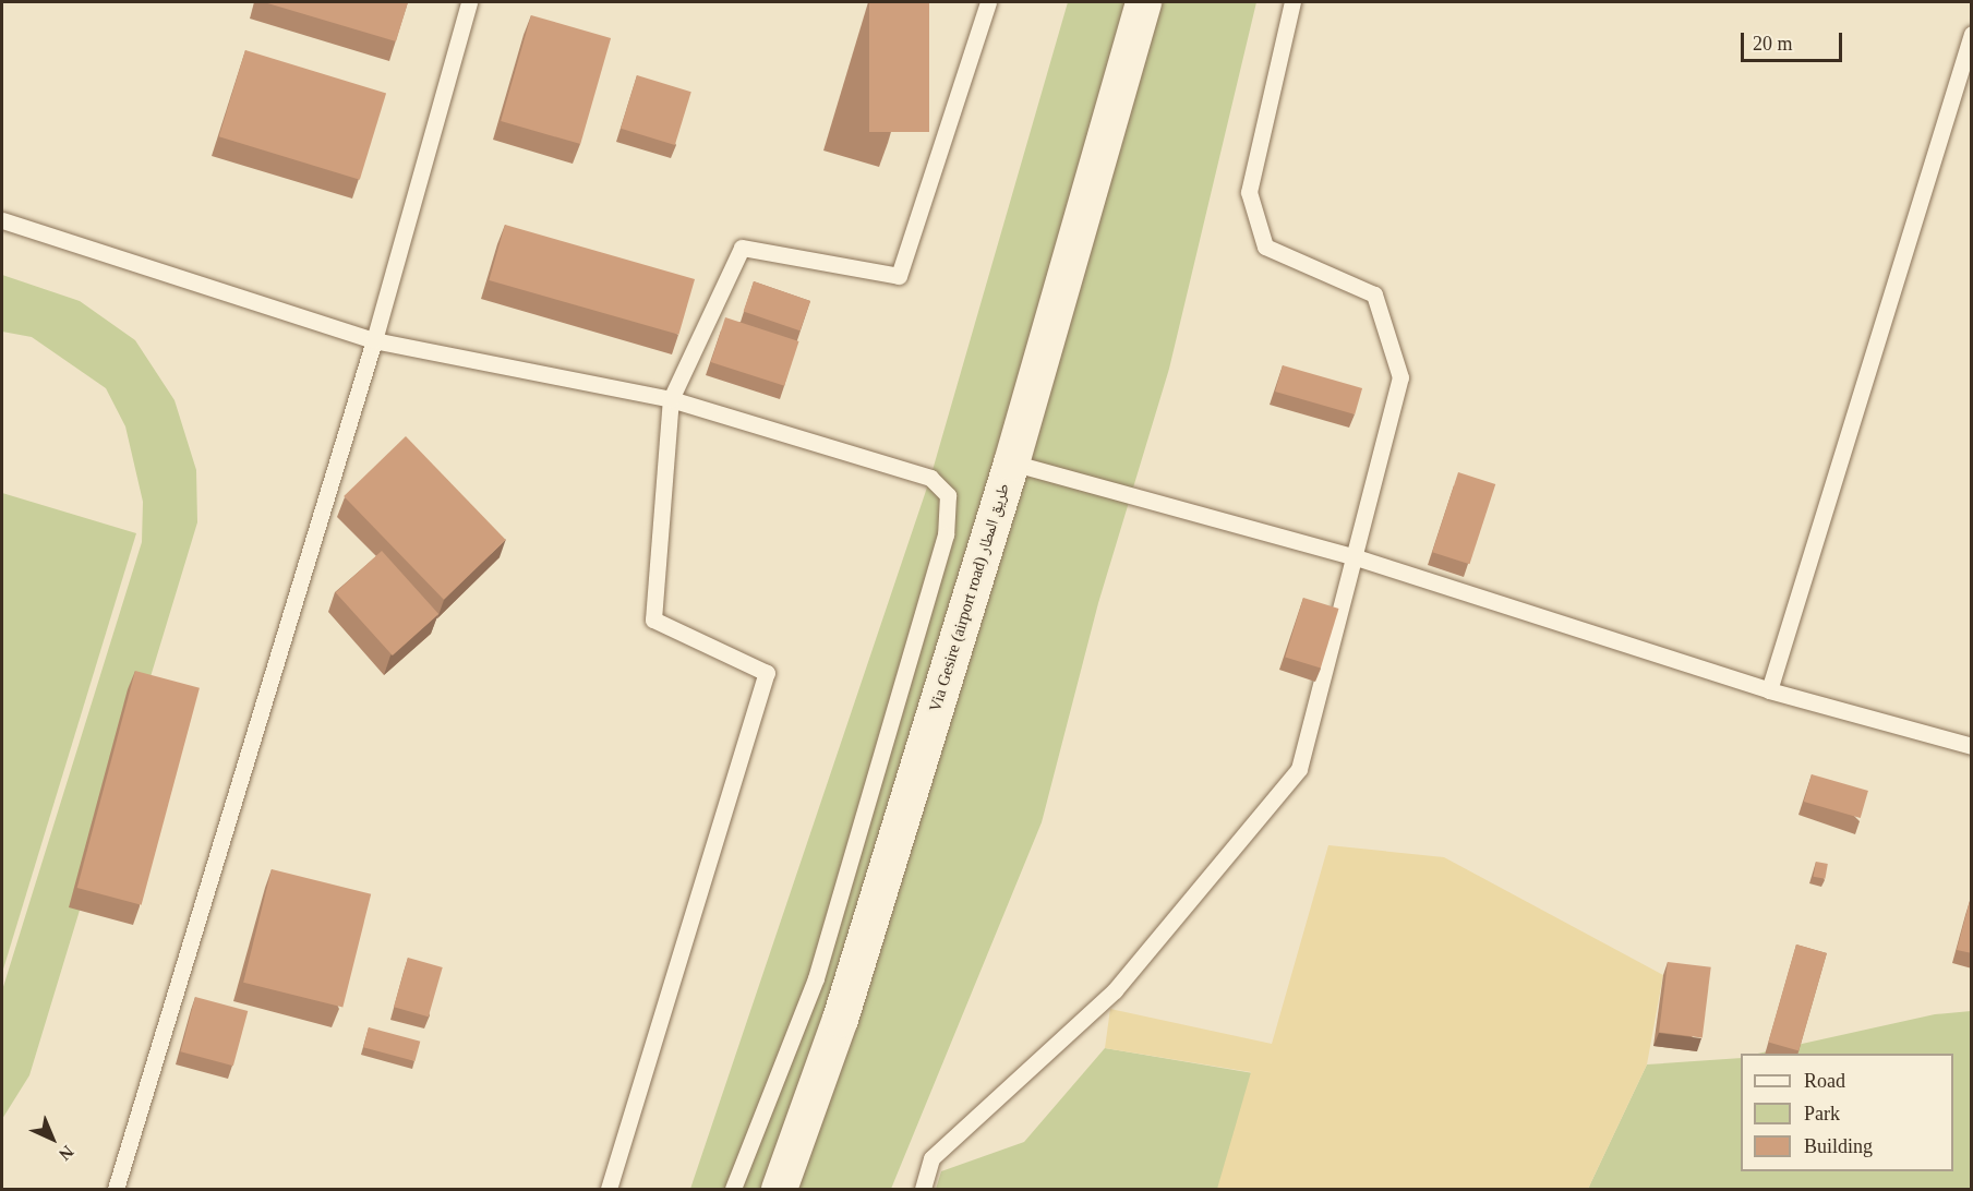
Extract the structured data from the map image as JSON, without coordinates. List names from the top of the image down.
{
  "streets": {
    "main road": ["Via Gesire (airport road) طريق المطار"]
  },
  "legend": ["Road", "Park", "Building"],
  "scale_bar": "20 m",
  "north": "bottom right"
}
